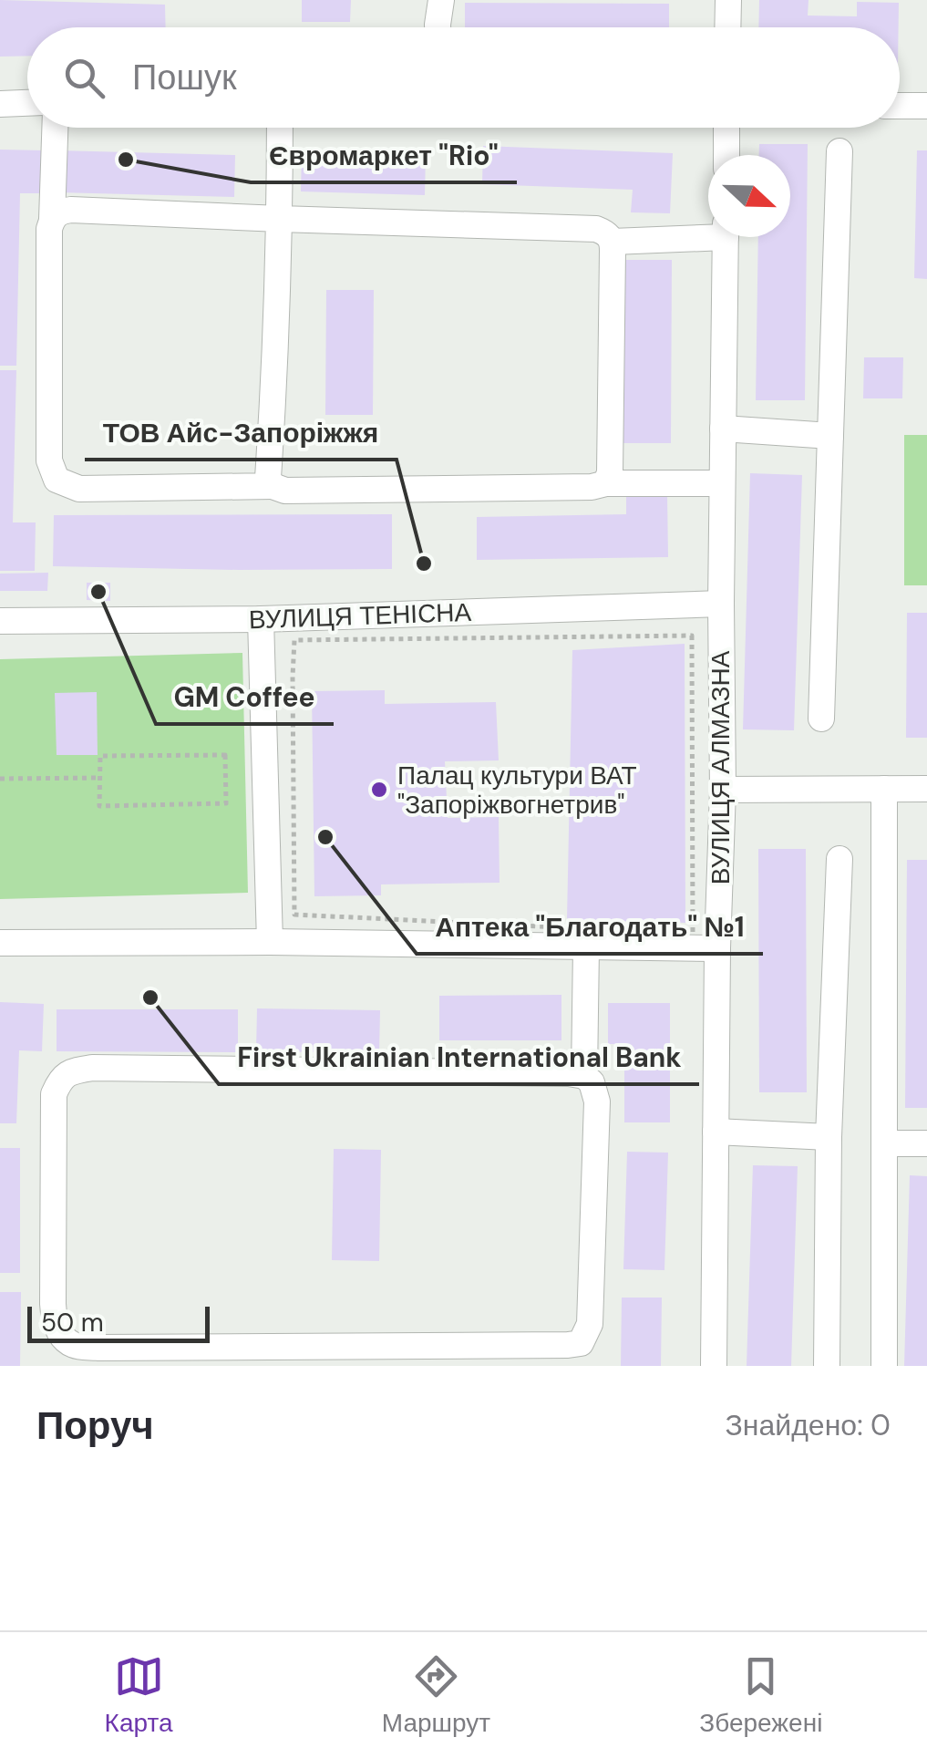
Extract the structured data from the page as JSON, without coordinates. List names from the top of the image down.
{
  "streets": {
    "street": ["ВУЛИЦЯ ТЕНІСНА", "ВУЛИЦЯ АЛМАЗНА"]
  },
  "crossings": [
    ["ВУЛИЦЯ ТЕНІСНА", "ВУЛИЦЯ АЛМАЗНА"]
  ],
  "places": [
    "Євромаркет \"Rio\"",
    "ТОВ Айс-Запоріжжя",
    "GM Coffee",
    "Палац культури ВАТ \"Запоріжвогнетрив\"",
    "Аптека \"Благодать\" №1",
    "First Ukrainian International Bank"
  ],
  "scale_bar": "50 m",
  "north": "right",
  "page": {
    "search": "Пошук",
    "scale": "50 m",
    "heading": ["Поруч", "Знайдено: 0"],
    "nav": ["Карта", "Маршрут", "Збережені"]
  }
}
